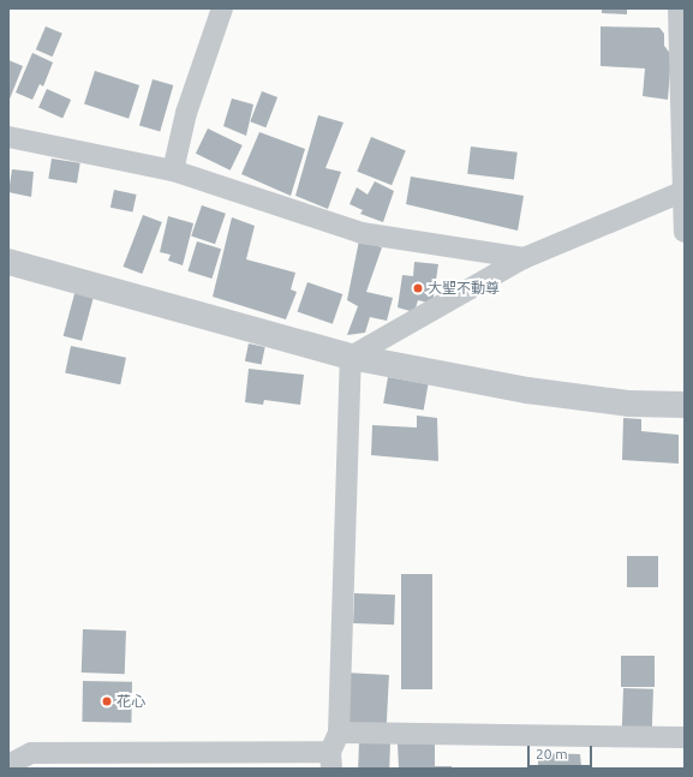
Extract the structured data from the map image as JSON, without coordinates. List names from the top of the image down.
{
  "places": ["大聖不動尊", "花心"],
  "scale_bar": "20 m"
}
